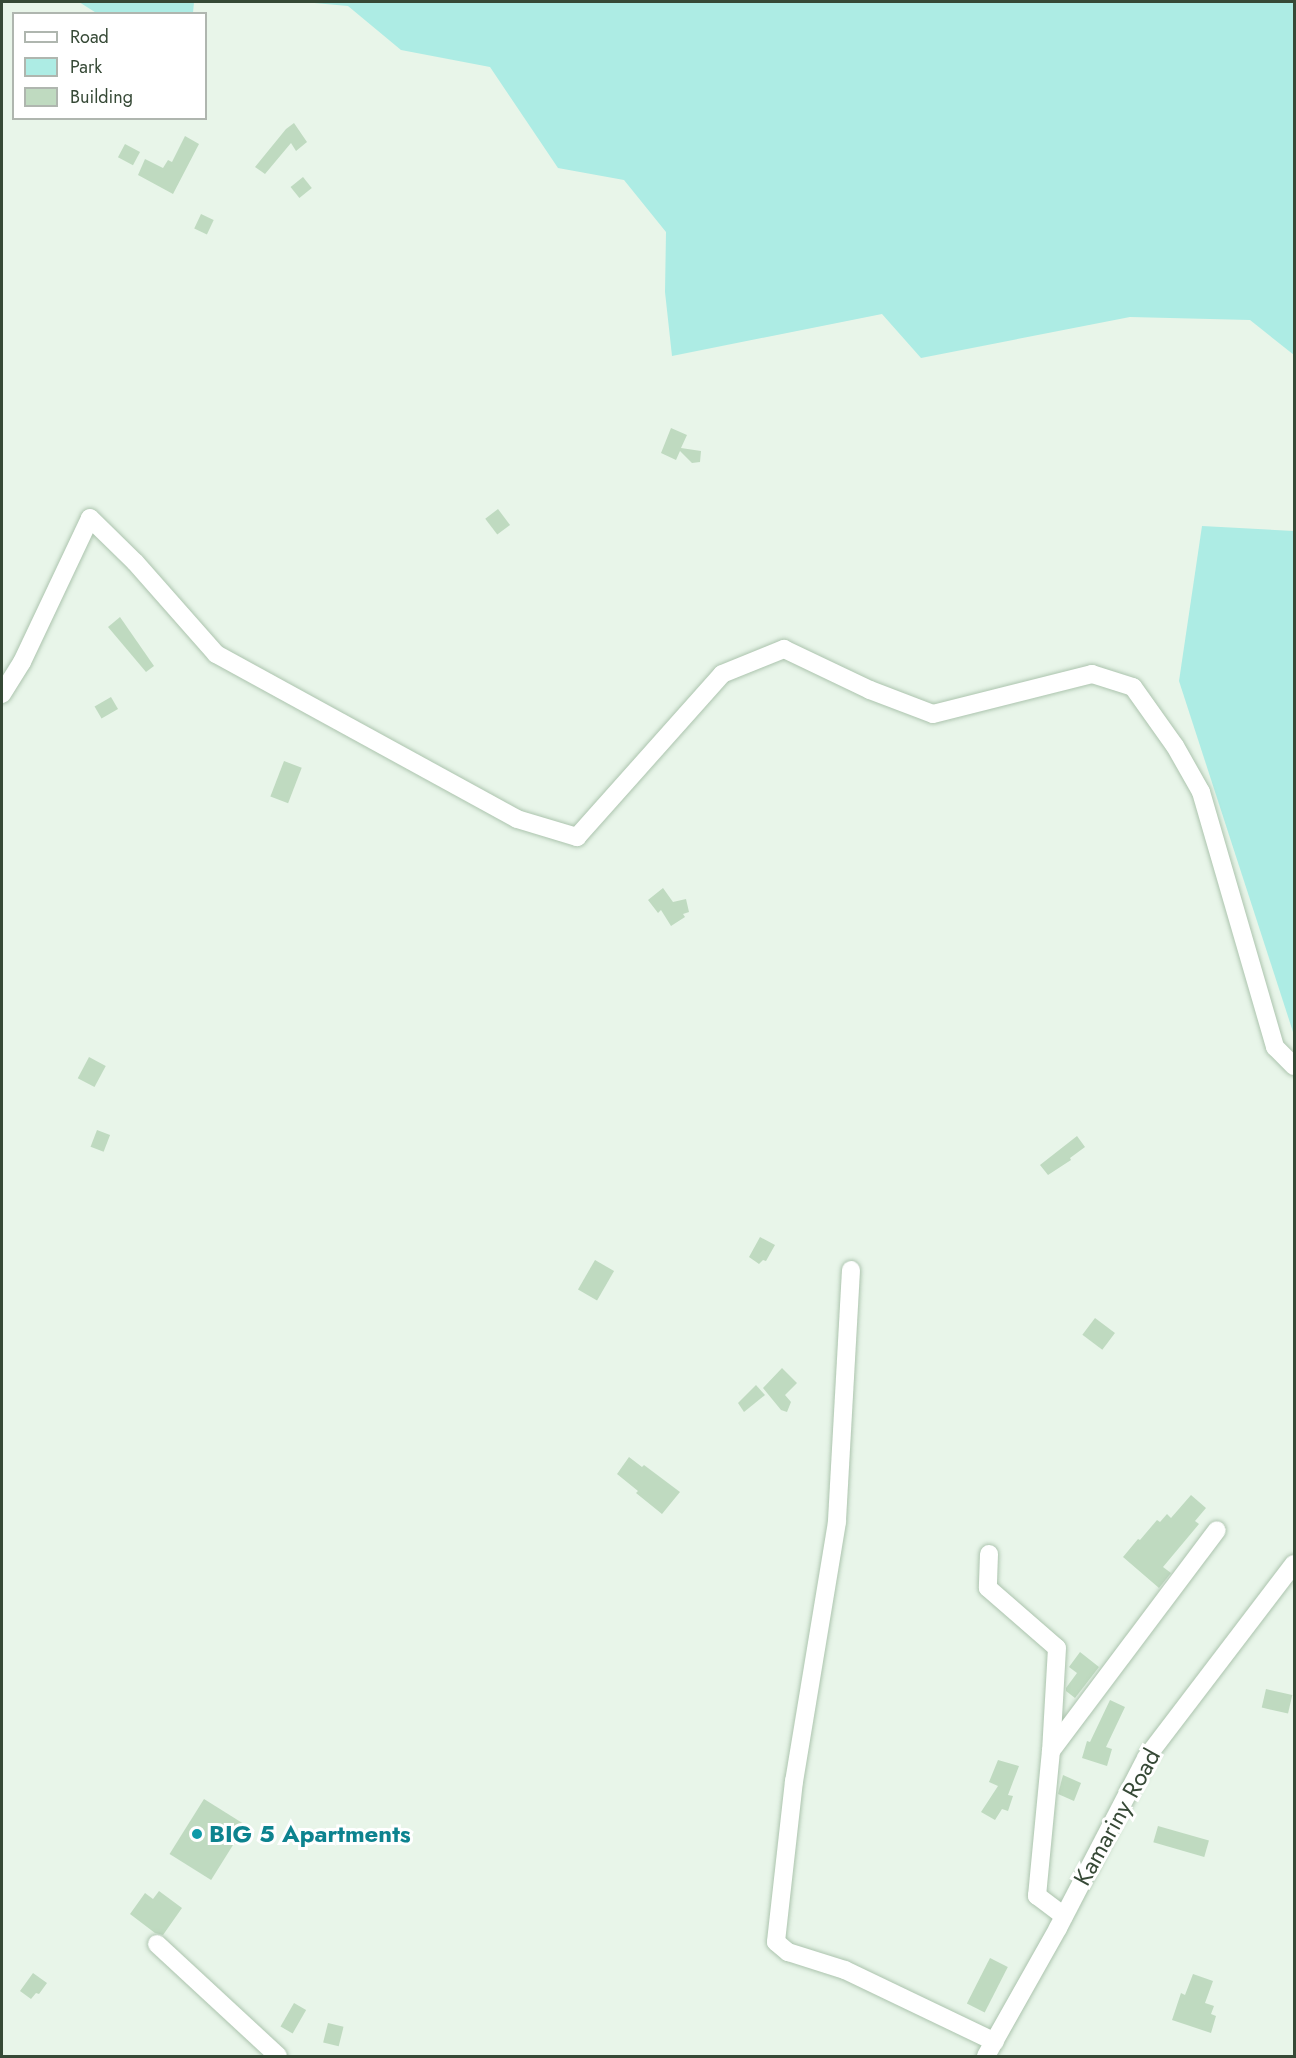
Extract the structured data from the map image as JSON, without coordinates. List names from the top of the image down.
{
  "streets": {
    "street": ["Kamariny Road"]
  },
  "places": ["BIG 5 Apartments"],
  "legend": ["Road", "Park", "Building"]
}
